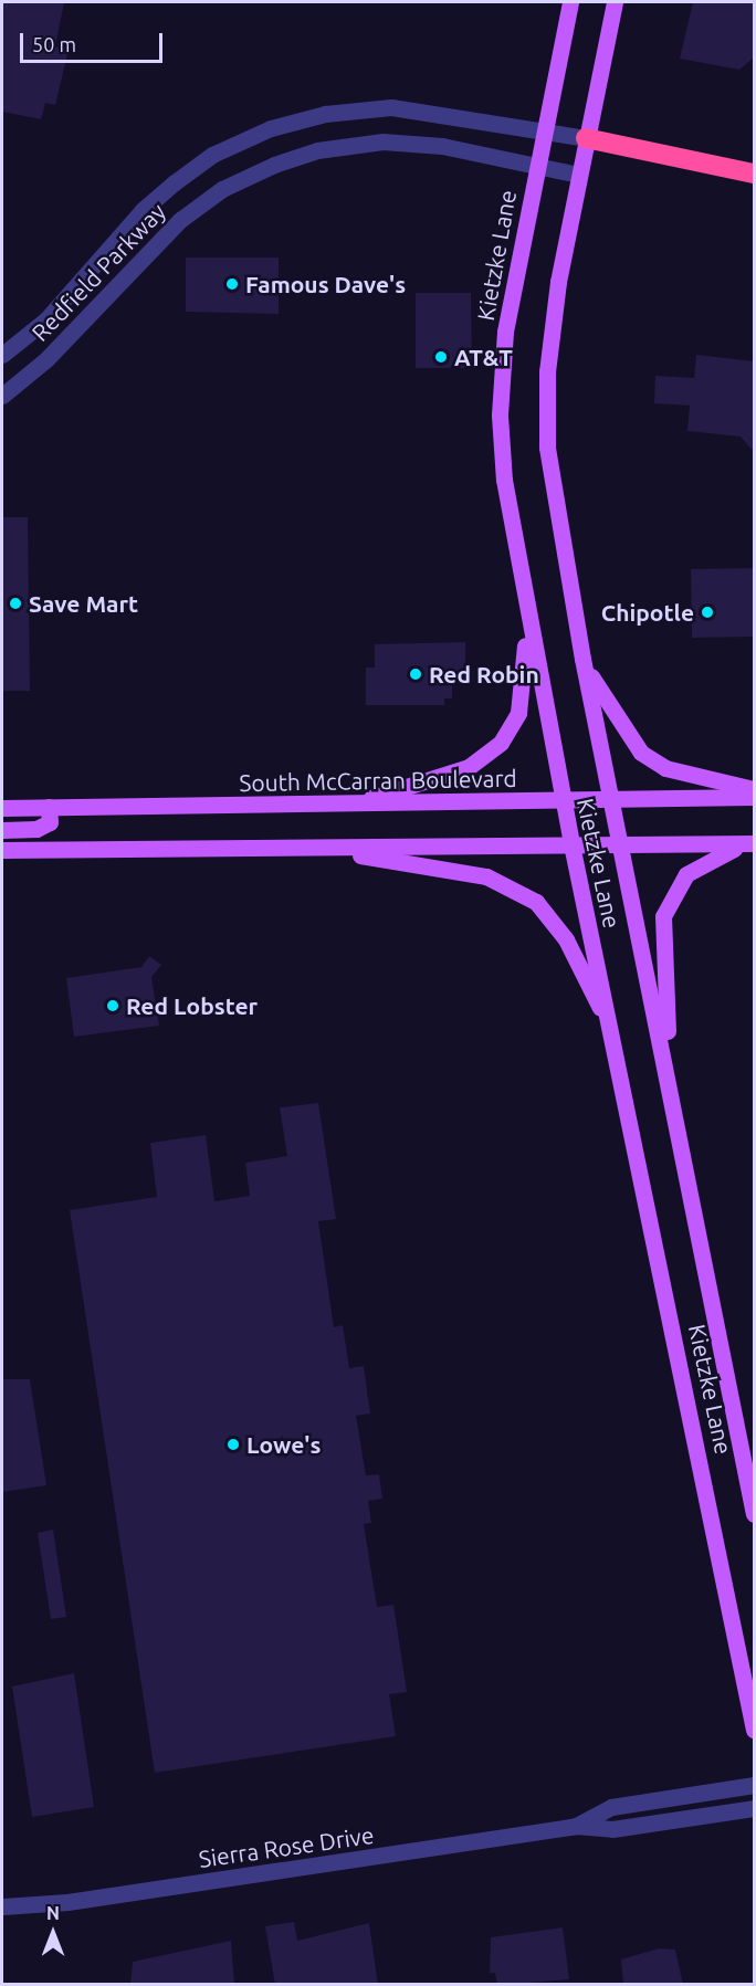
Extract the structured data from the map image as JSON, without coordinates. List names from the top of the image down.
{
  "streets": {
    "main road": ["Kietzke Lane", "South McCarran Boulevard"],
    "street": ["Redfield Parkway", "Sierra Rose Drive"]
  },
  "crossings": [
    ["Kietzke Lane", "Redfield Parkway"],
    ["Kietzke Lane", "South McCarran Boulevard"]
  ],
  "places": [
    "Famous Dave's",
    "AT&T",
    "Save Mart",
    "Chipotle",
    "Red Robin",
    "Red Lobster",
    "Lowe's"
  ],
  "scale_bar": "50 m",
  "north": "top"
}
